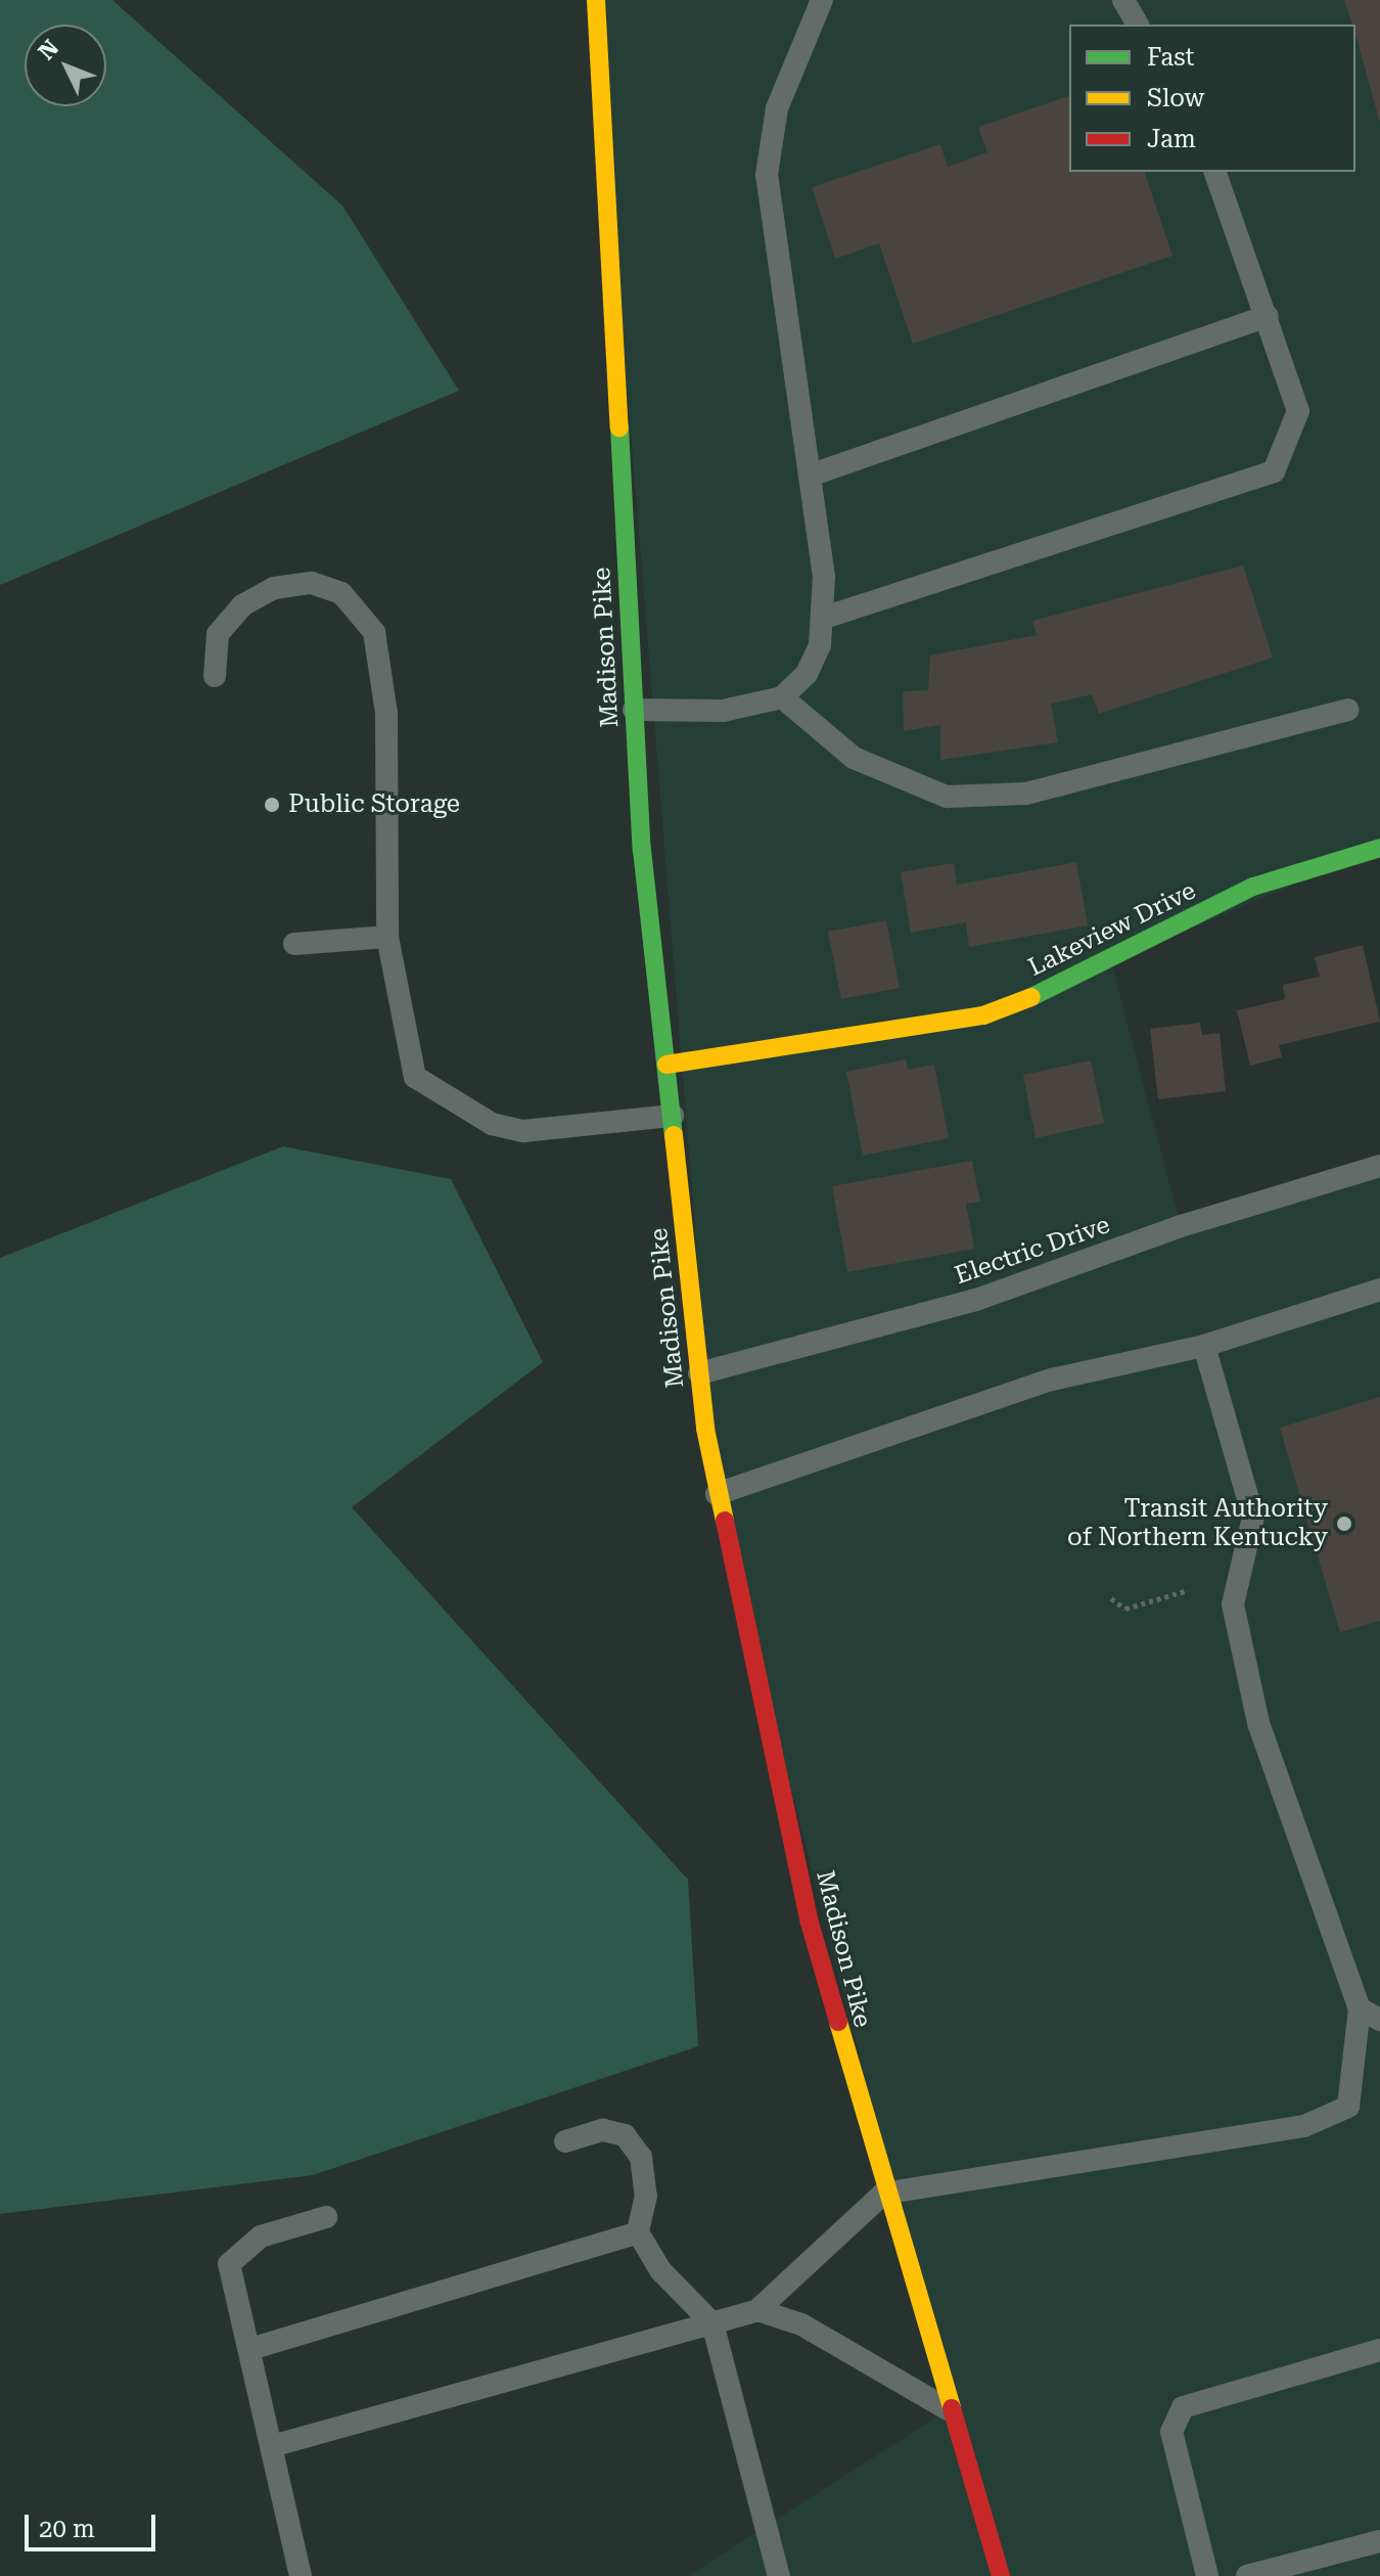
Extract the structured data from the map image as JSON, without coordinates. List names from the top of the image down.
{
  "streets": {
    "main road": ["Madison Pike", "Lakeview Drive"],
    "lane": ["Electric Drive"]
  },
  "crossings": [
    ["Madison Pike", "Lakeview Drive"],
    ["Madison Pike", "Electric Drive"]
  ],
  "places": ["Public Storage", "Transit Authority of Northern Kentucky"],
  "legend": ["Fast", "Slow", "Jam"],
  "scale_bar": "20 m",
  "north": "top left"
}
